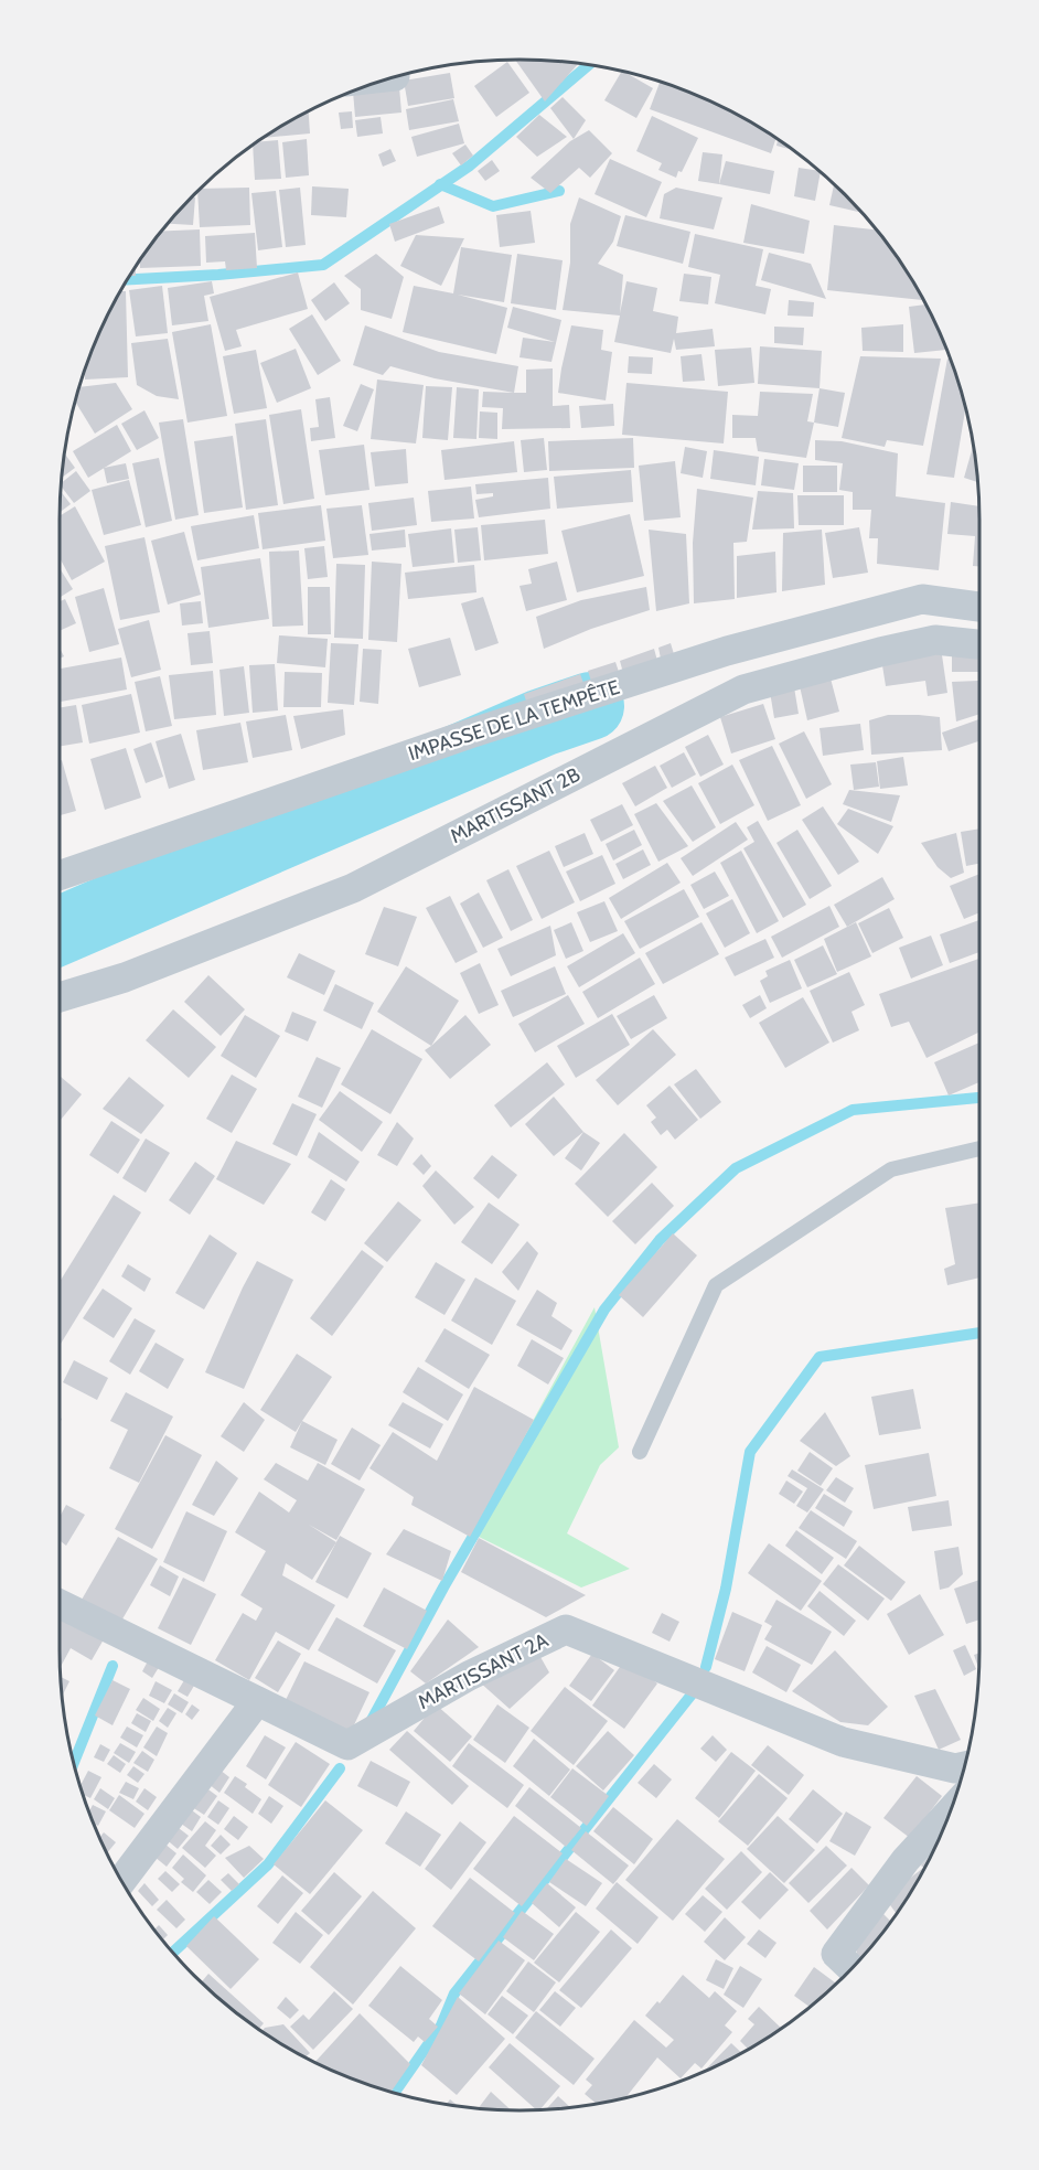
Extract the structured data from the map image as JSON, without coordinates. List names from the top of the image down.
{
  "streets": {
    "street": ["IMPASSE DE LA TEMPÊTE", "MARTISSANT 2B", "MARTISSANT 2A"]
  }
}
